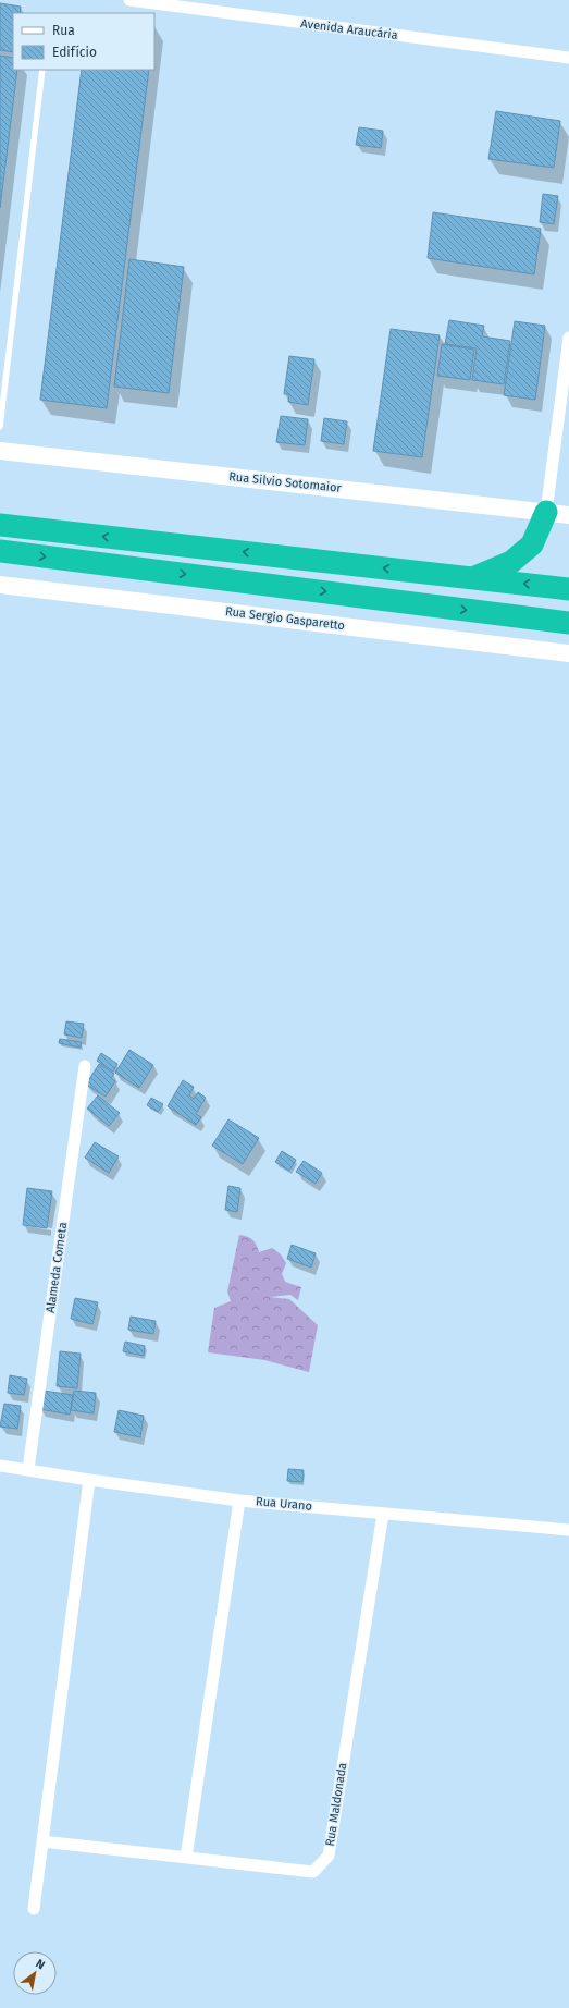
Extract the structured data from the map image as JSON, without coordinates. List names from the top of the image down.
{
  "streets": {
    "street": [
      "Avenida Araucária",
      "Rua Silvio Sotomaior",
      "Rua Sergio Gasparetto",
      "Alameda Cometa",
      "Rua Urano",
      "Rua Maldonada"
    ]
  },
  "crossings": [
    ["Alameda Cometa", "Rua Urano"],
    ["Rua Urano", "Rua Maldonada"]
  ],
  "legend": ["Rua", "Edifício"],
  "north": "top right"
}
